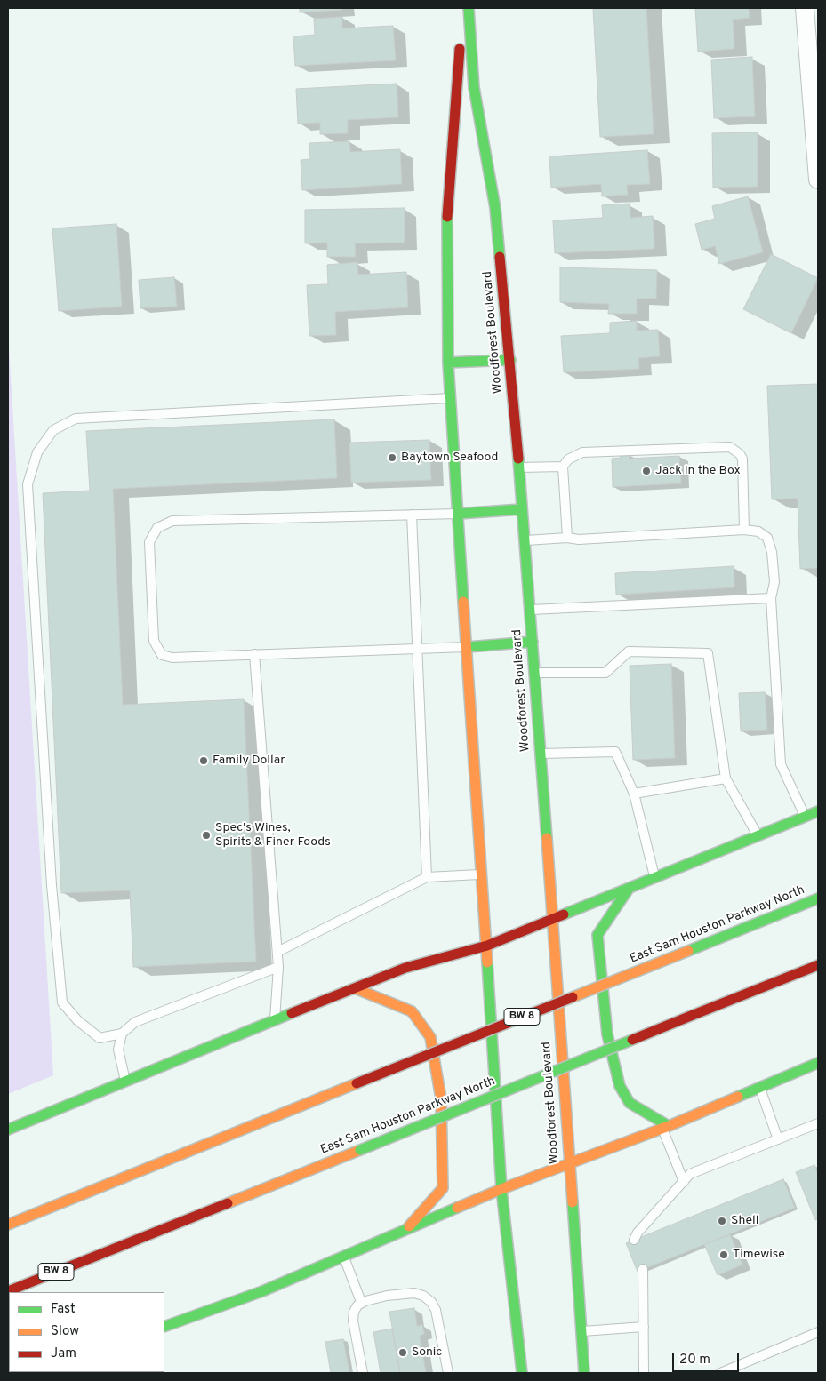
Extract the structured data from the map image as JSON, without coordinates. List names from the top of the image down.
{
  "streets": {
    "main road": ["Woodforest Boulevard", "East Sam Houston Parkway North", "BW 8"]
  },
  "places": [
    "Baytown Seafood",
    "Jack in the Box",
    "Family Dollar",
    "Spec's Wines, Spirits & Finer Foods",
    "Shell",
    "Timewise",
    "Sonic"
  ],
  "legend": ["Fast", "Slow", "Jam"],
  "scale_bar": "20 m"
}
